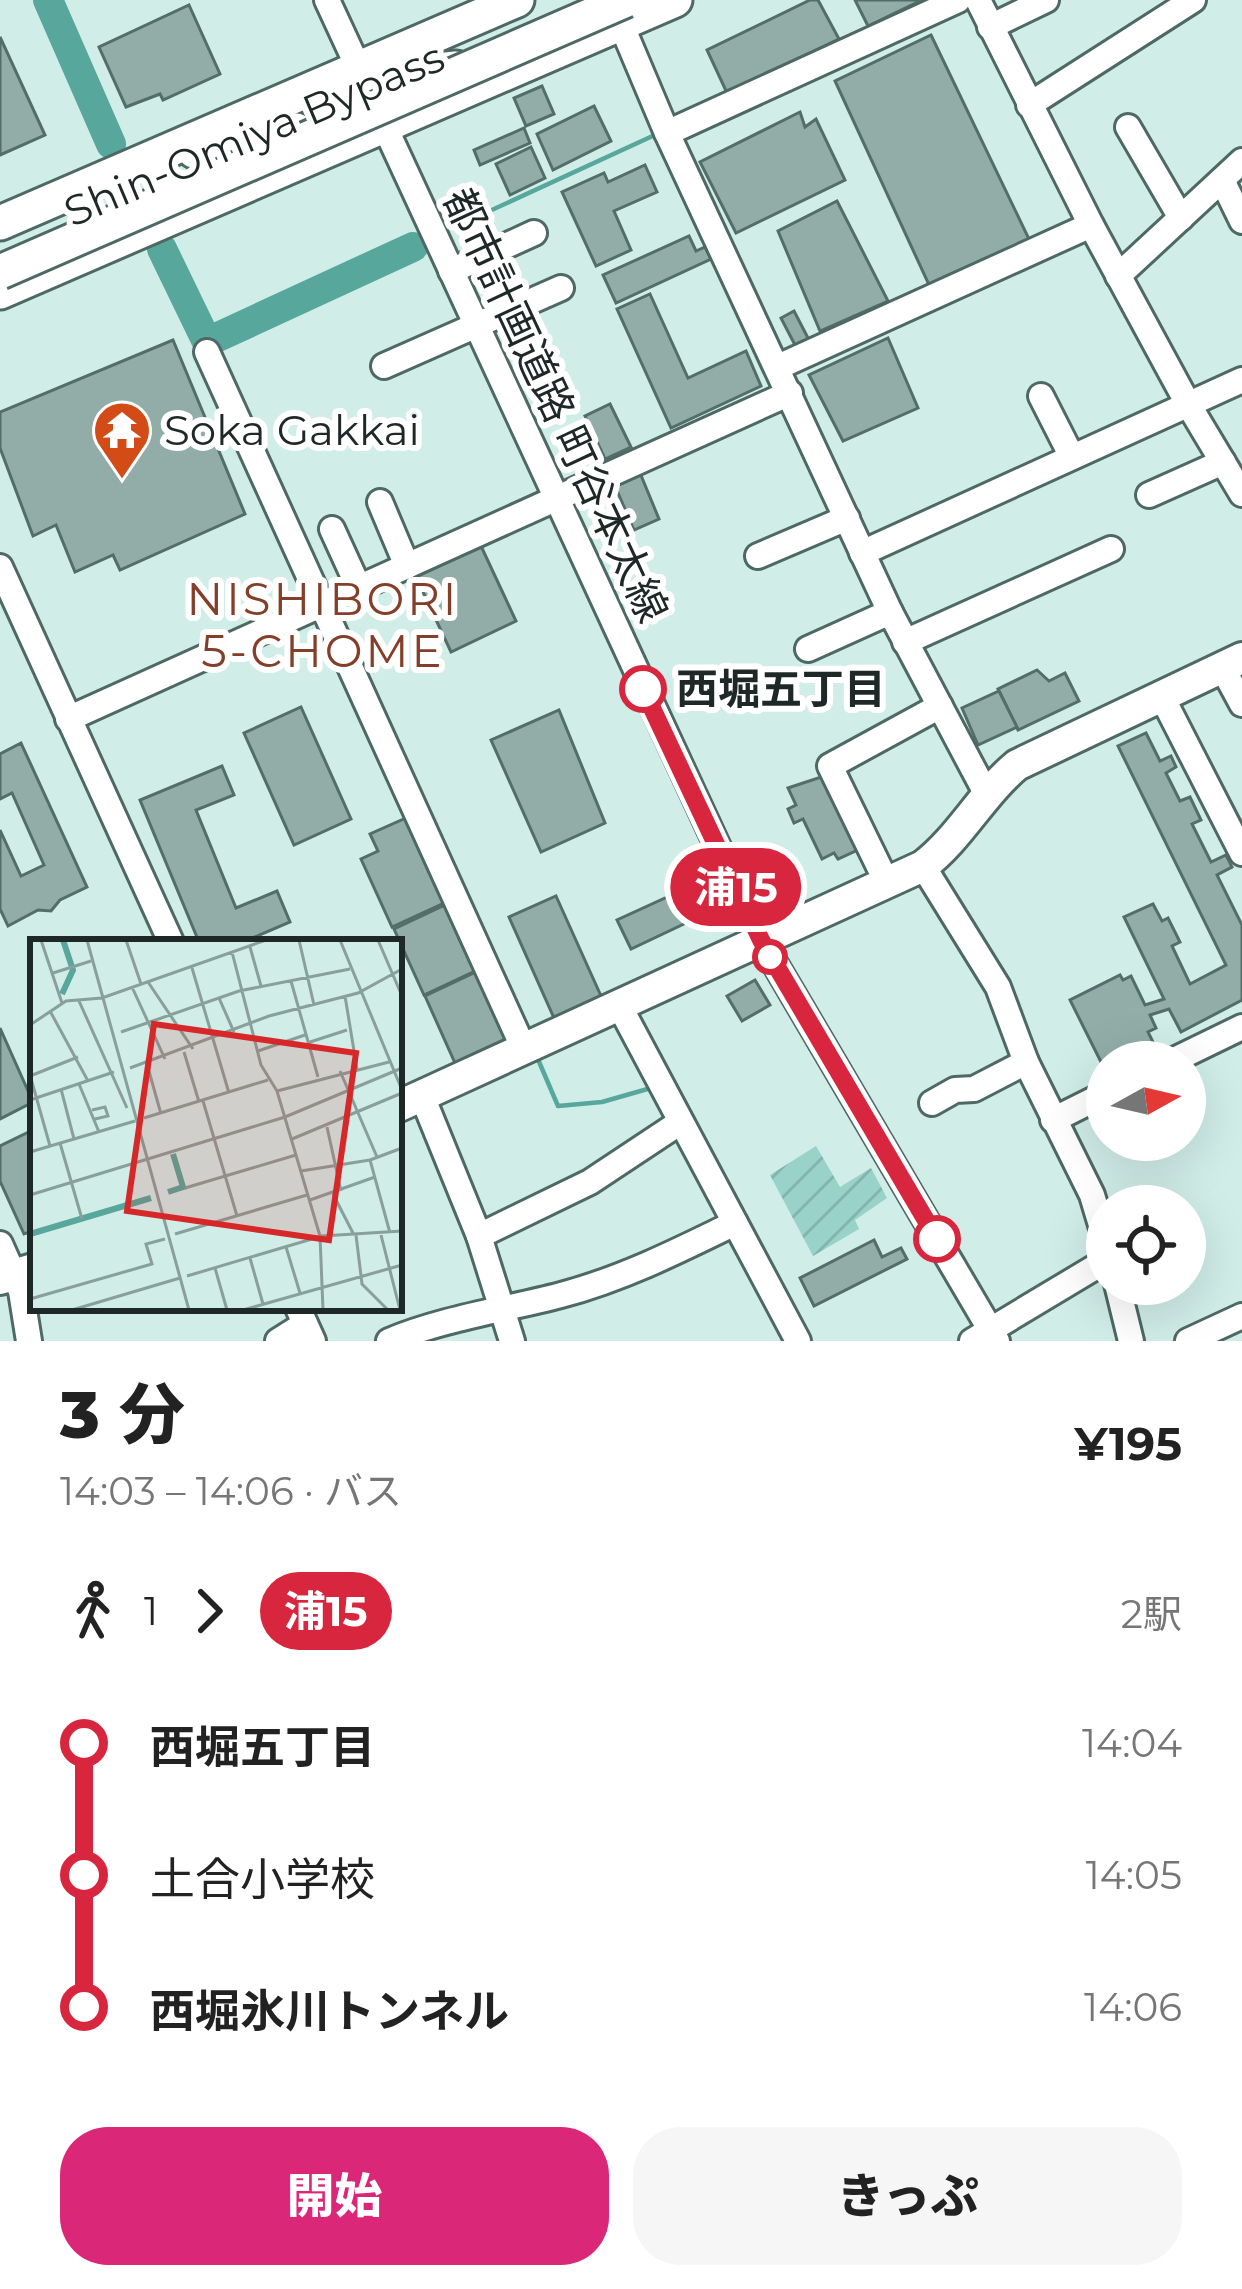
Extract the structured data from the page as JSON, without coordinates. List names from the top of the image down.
{
  "streets": {
    "highway": ["Shin-Omiya Bypass"],
    "street": ["都市計画道路 町谷本太線"]
  },
  "crossings": [
    ["Shin-Omiya Bypass", "都市計画道路 町谷本太線"]
  ],
  "districts": ["NISHIBORI 5-CHOME"],
  "places": {
    "temple": ["Soka Gakkai"],
    "other": ["西堀五丁目"]
  },
  "lines": ["bus line 浦15"],
  "north": "right",
  "page": {
    "on_map": "浦15",
    "heading": ["3 分", "14:03 – 14:06 · バス", "¥195"],
    "legs": ["1", "浦15", "2駅"],
    "list": [
      {
        "name": "西堀五丁目",
        "value": "14:04"
      },
      {
        "name": "土合小学校",
        "value": "14:05"
      },
      {
        "name": "西堀氷川トンネル",
        "value": "14:06"
      }
    ],
    "buttons": ["開始", "きっぷ"]
  }
}
